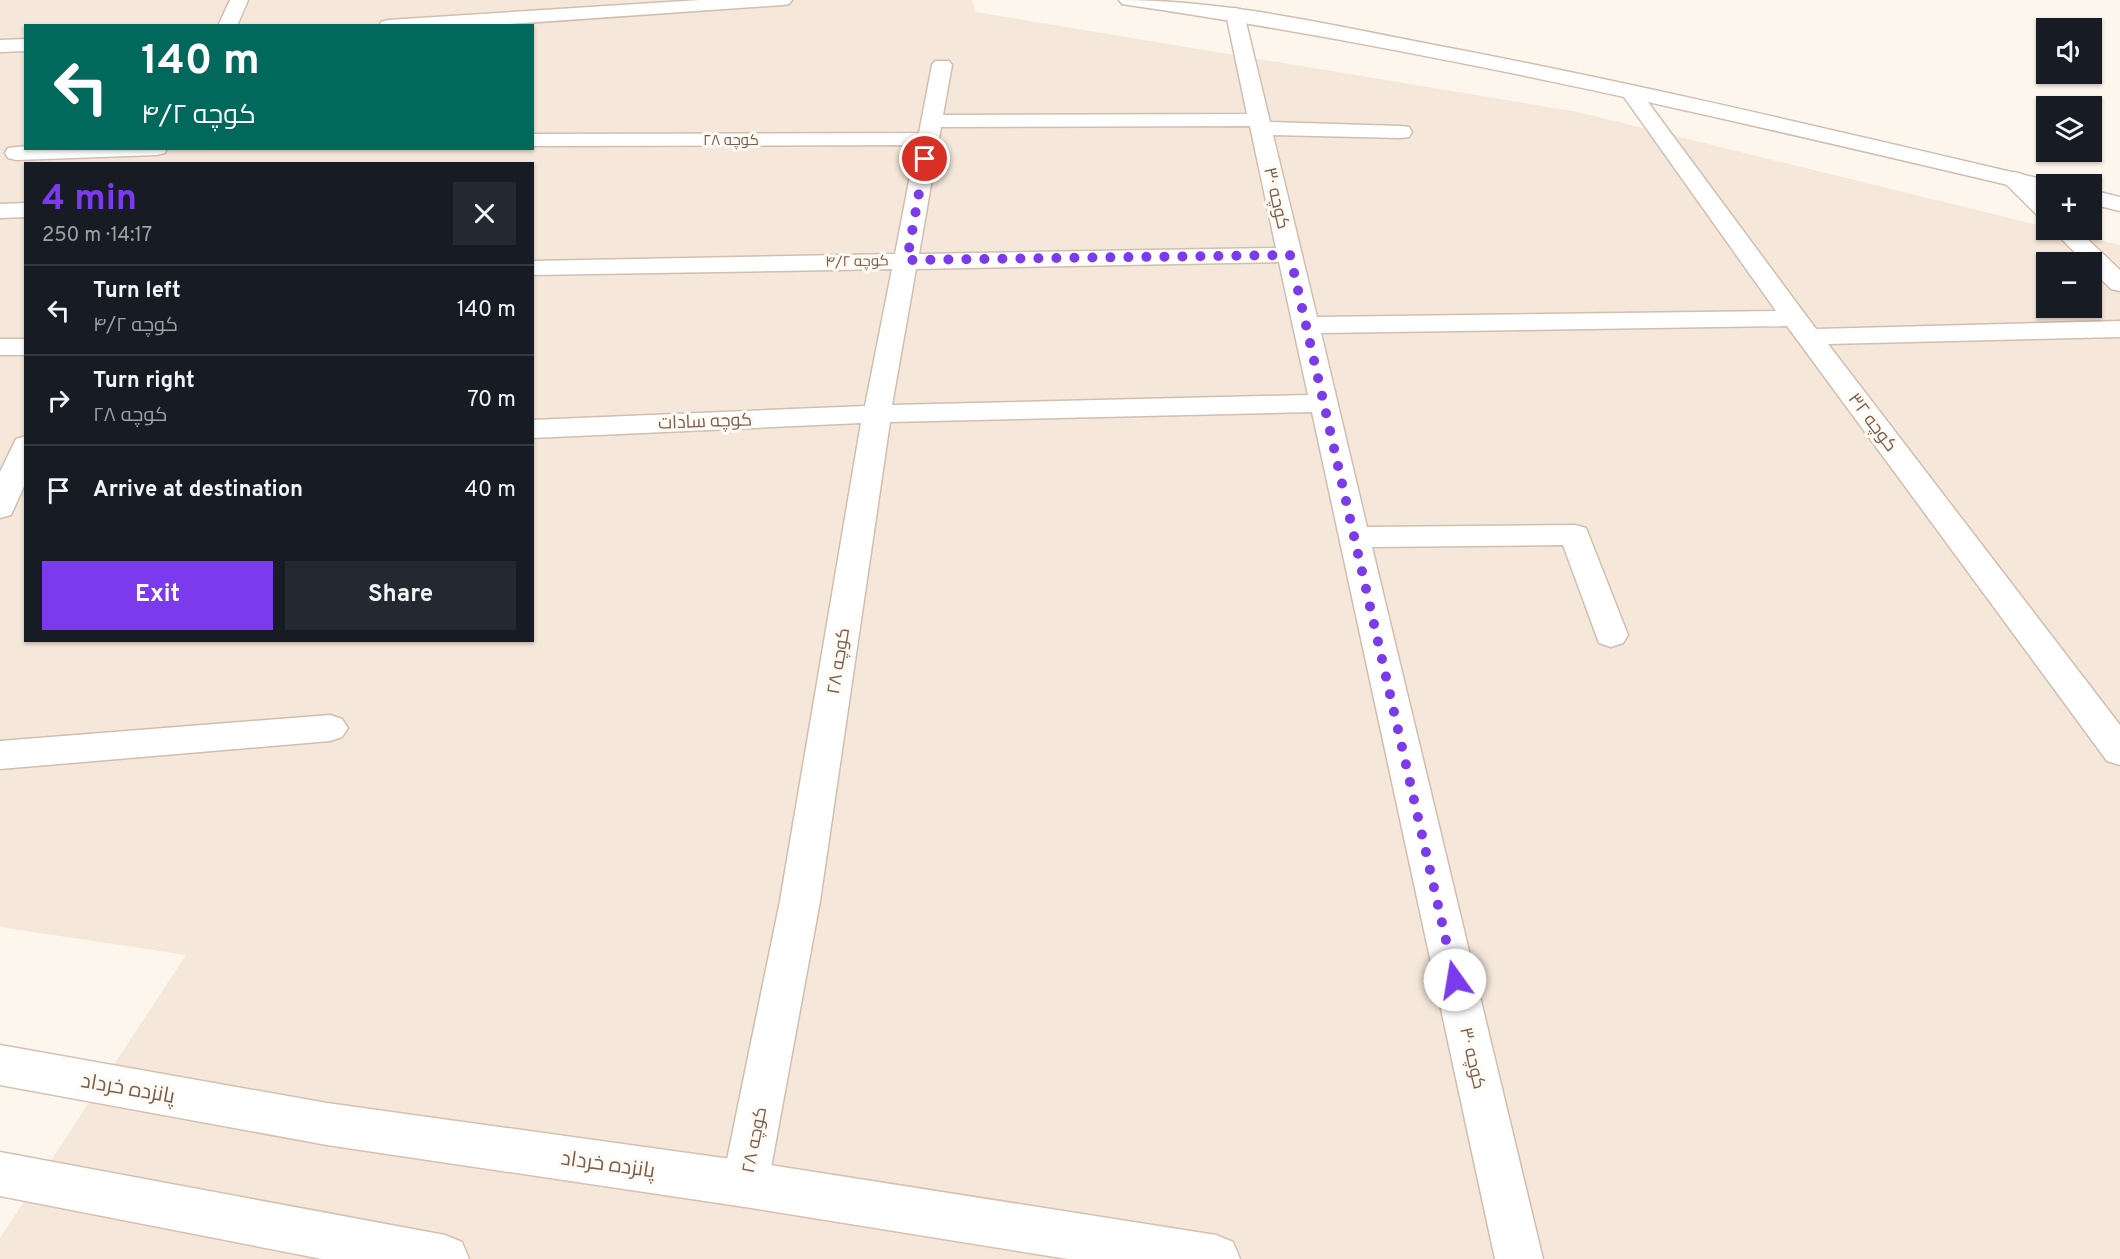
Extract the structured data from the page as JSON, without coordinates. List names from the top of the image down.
{
  "streets": {
    "street": [
      "کوچه ۲۸",
      "کوچه ۳۰",
      "کوچه ۴/۲",
      "کوچه سادات",
      "کوچه ۳۲",
      "پانزده خرداد"
    ]
  },
  "crossings": [
    ["کوچه ۲۸", "کوچه ۴/۲"],
    ["کوچه ۲۸", "کوچه سادات"],
    ["کوچه ۲۸", "پانزده خرداد"],
    ["کوچه ۳۰", "کوچه ۴/۲"],
    ["کوچه ۳۰", "کوچه سادات"]
  ],
  "page": {
    "map_buttons": ["+", "−"],
    "turn": ["140 m", "کوچه ۴/۲"],
    "heading": ["4 min", "250 m · 14:17"],
    "list": [
      {
        "name": "Turn left",
        "note": "کوچه ۴/۲",
        "value": "140 m"
      },
      {
        "name": "Turn right",
        "note": "کوچه ۲۸",
        "value": "70 m"
      },
      {
        "name": "Arrive at destination",
        "value": "40 m"
      }
    ],
    "buttons": ["Exit", "Share"]
  }
}
